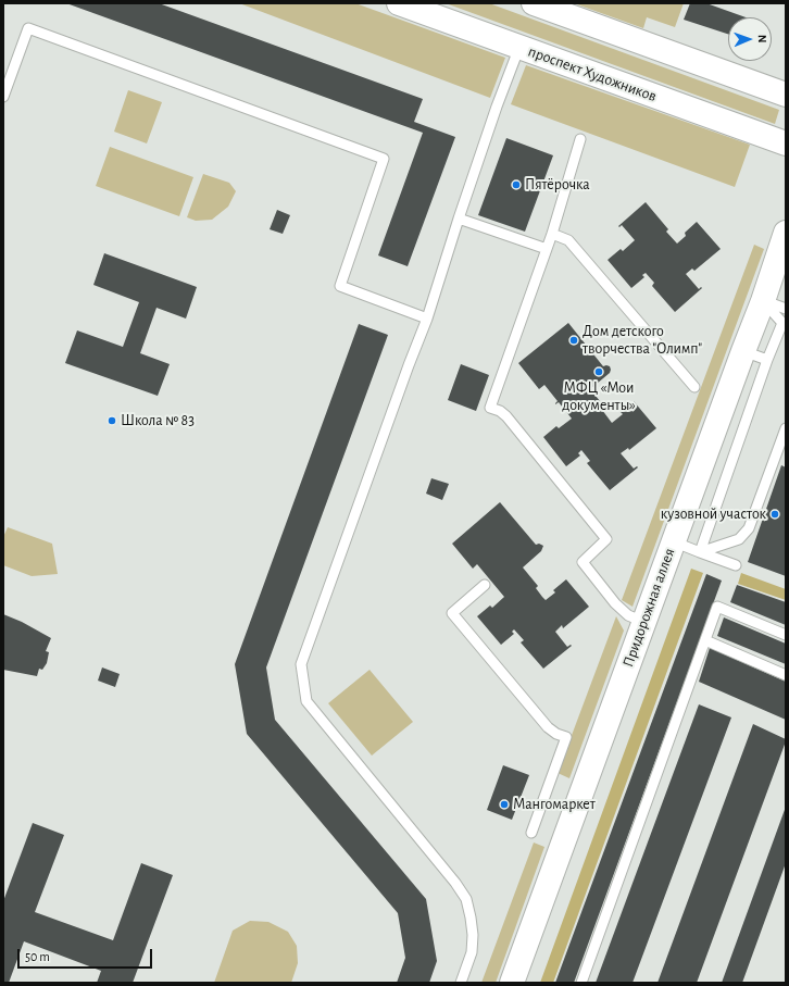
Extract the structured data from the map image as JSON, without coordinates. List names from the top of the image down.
{
  "streets": {
    "street": ["проспект Художников", "Придорожная аллея"]
  },
  "places": [
    "Пятёрочка",
    "Дом детского творчества \"Олимп\"",
    "МФЦ «Мои документы»",
    "Школа № 83",
    "кузовной участок",
    "Мангомаркет"
  ],
  "scale_bar": "50 m",
  "north": "right"
}
